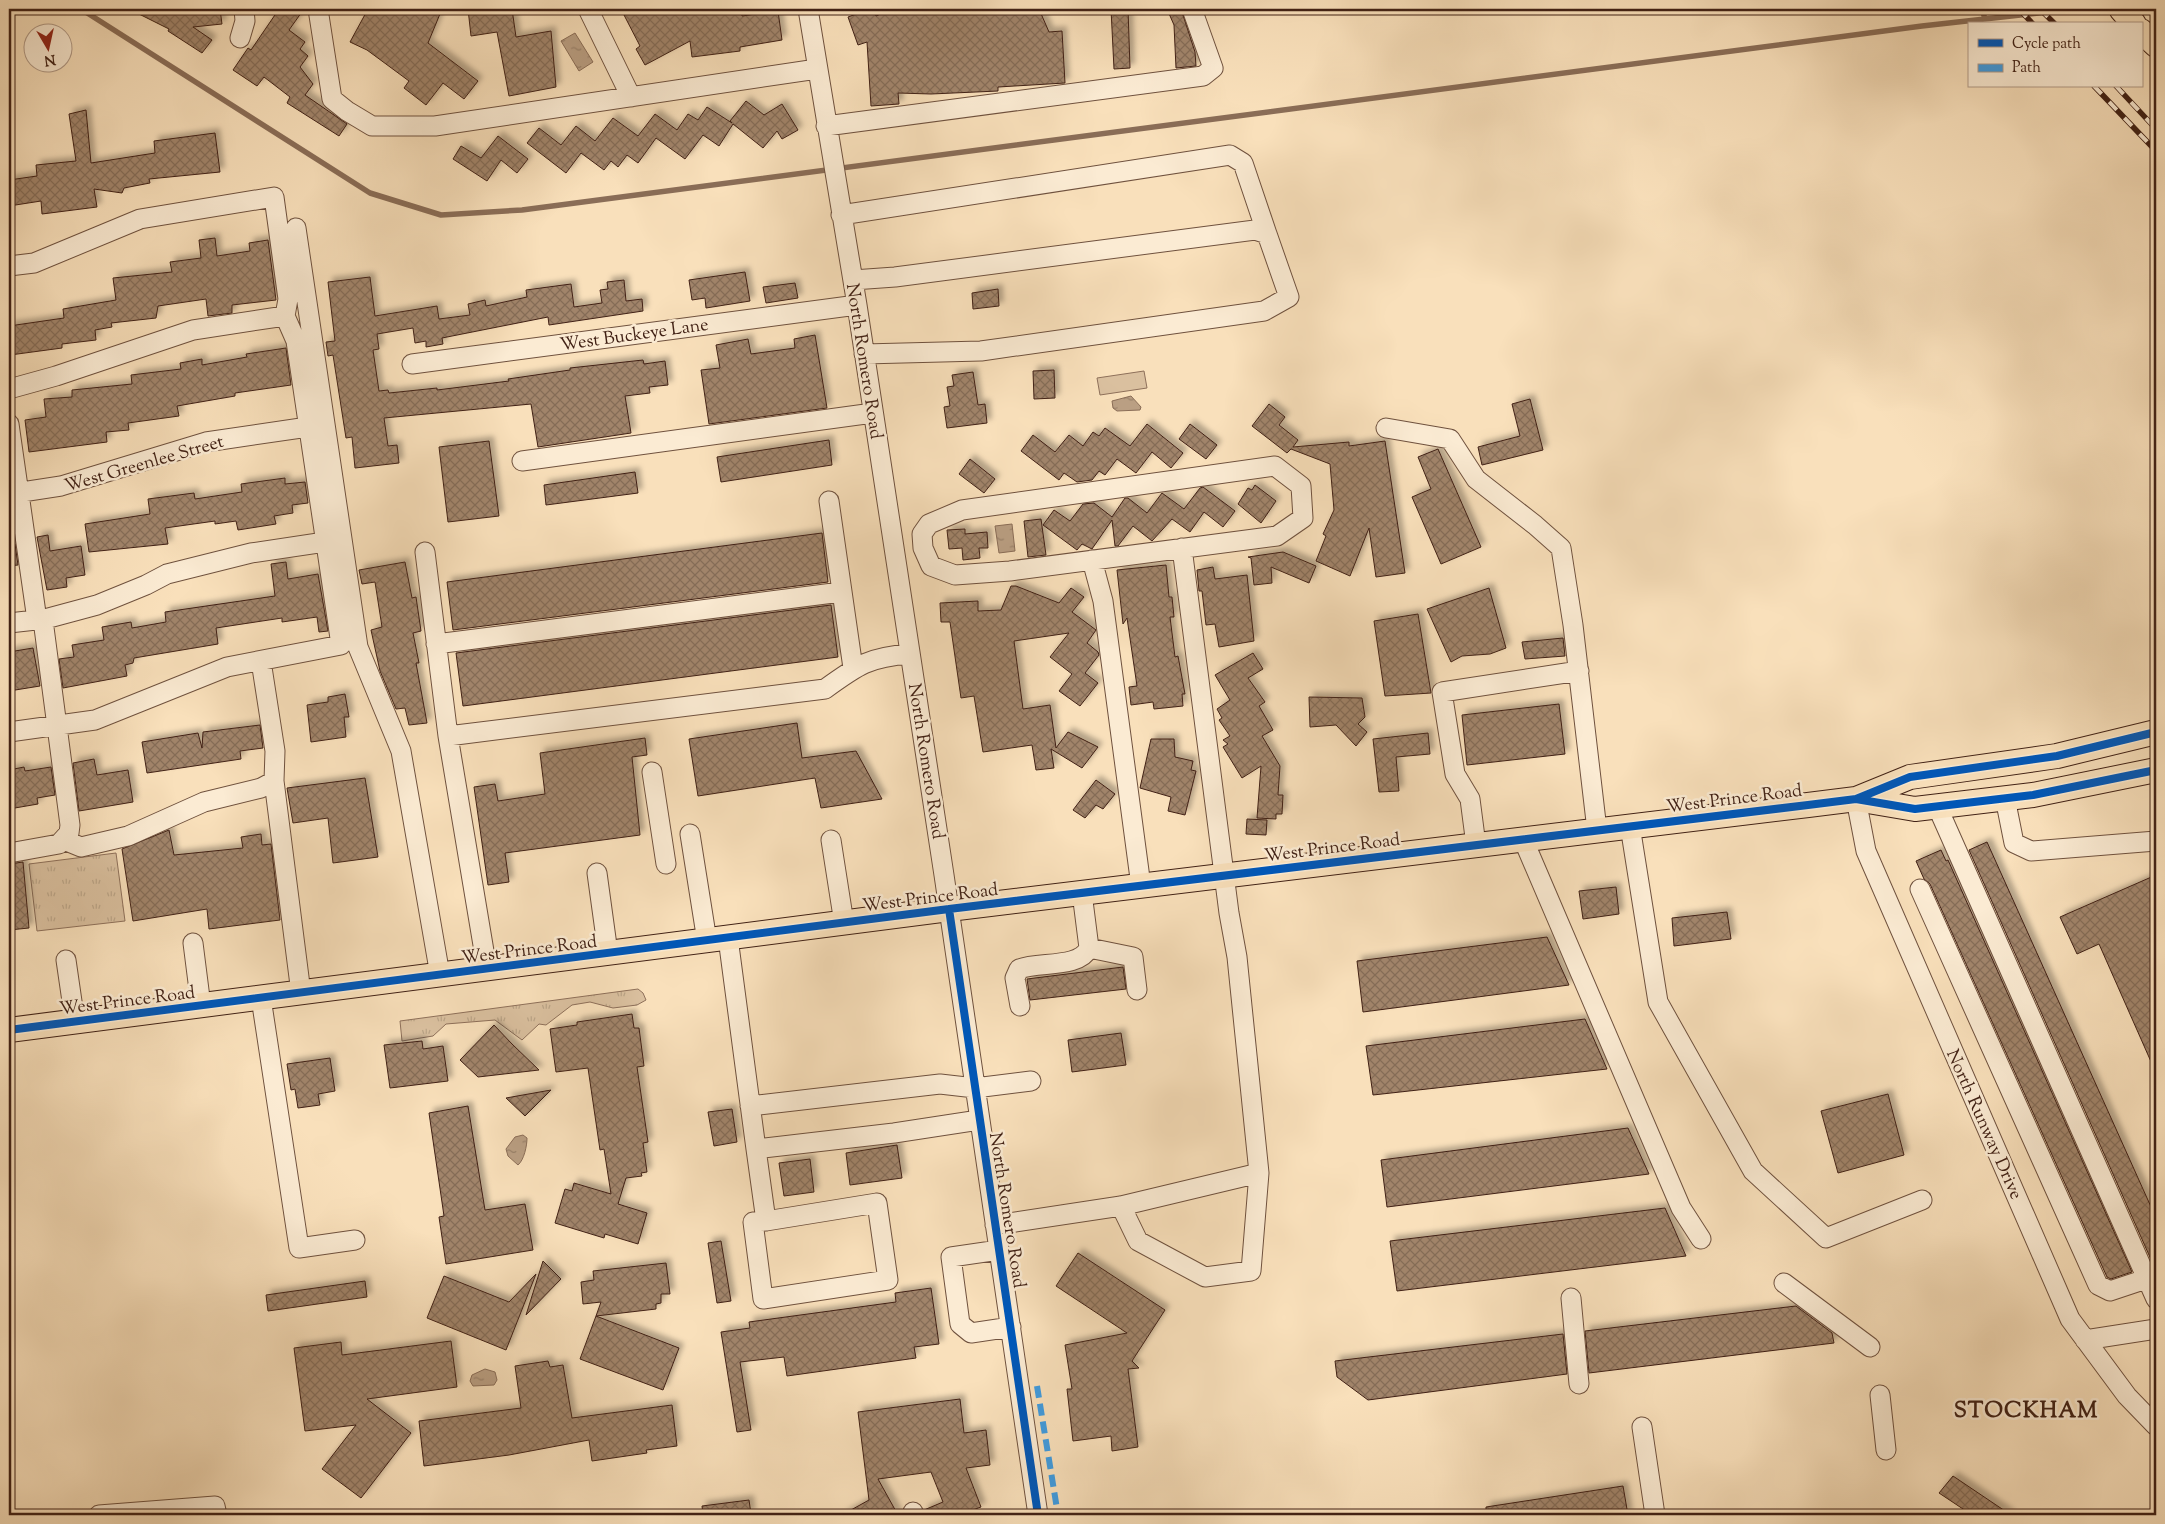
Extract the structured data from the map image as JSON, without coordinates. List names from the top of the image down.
{
  "streets": {
    "main road": ["West Prince Road"],
    "street": [
      "West Buckeye Lane",
      "North Romero Road",
      "West Greenlee Street",
      "North Runway Drive"
    ]
  },
  "crossings": [
    ["West Buckeye Lane", "North Romero Road"],
    ["North Romero Road", "West Prince Road"],
    ["West Prince Road", "North Runway Drive"]
  ],
  "districts": ["STOCKHAM"],
  "legend": ["Cycle path", "Path"],
  "north": "bottom"
}
